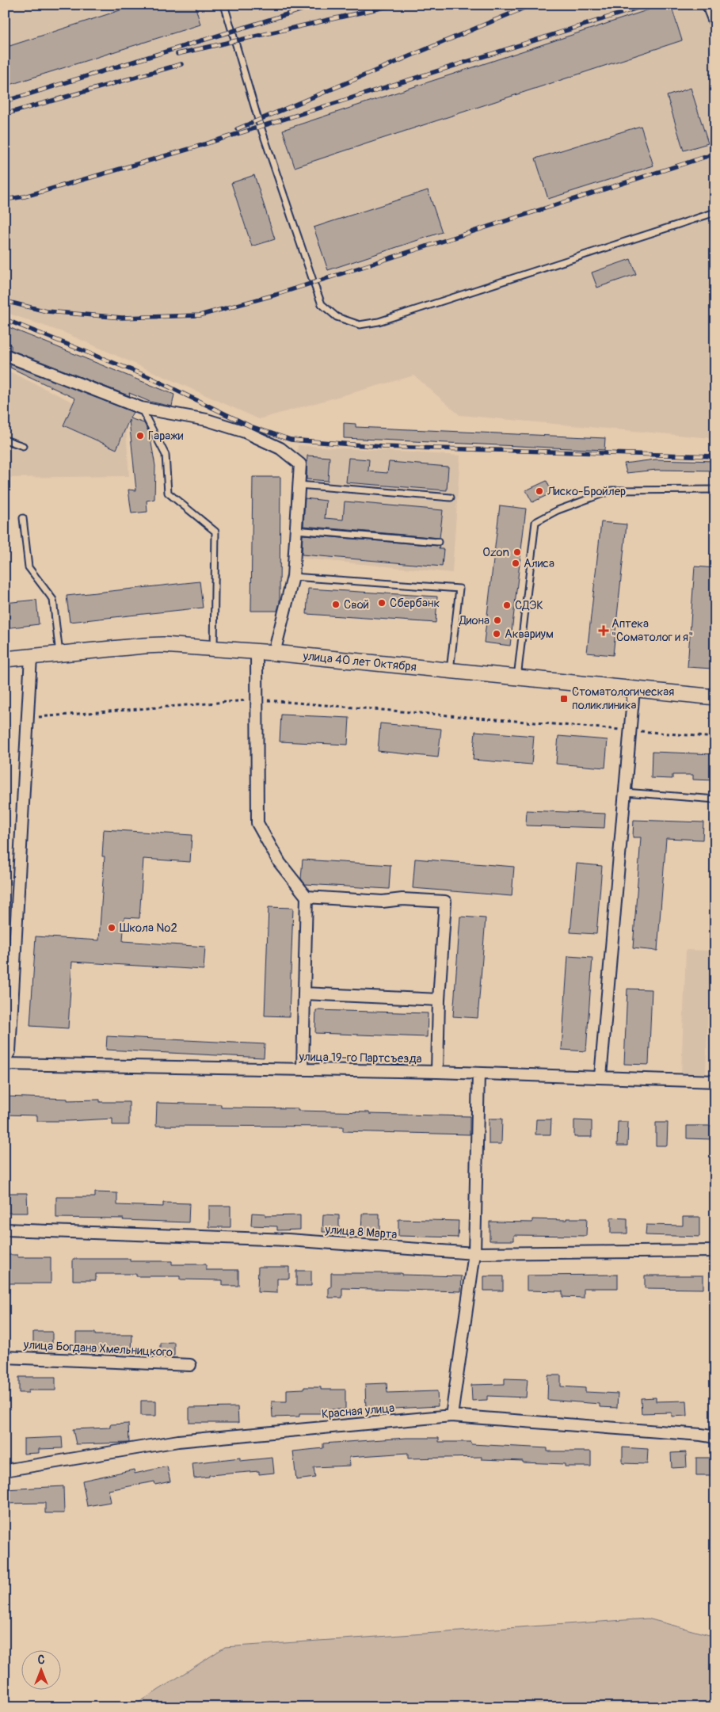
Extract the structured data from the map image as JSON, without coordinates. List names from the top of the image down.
{
  "streets": {
    "main road": ["улица 40 лет Октября"],
    "street": [
      "улица 19-го Партсъезда",
      "улица 8 Марта",
      "улица Богдана Хмельницкого",
      "Красная улица"
    ]
  },
  "places": {
    "other": [
      "Гаражи",
      "Лиско-Бройлер",
      "Ozon",
      "Алиса",
      "Сбербанк",
      "Свой",
      "СДЭК",
      "Диона",
      "Аквариум",
      "Школа №2"
    ],
    "health": ["Аптека \"Соматолог и я\""],
    "transit": ["Стоматологическая поликлиника"]
  },
  "north": "top"
}
